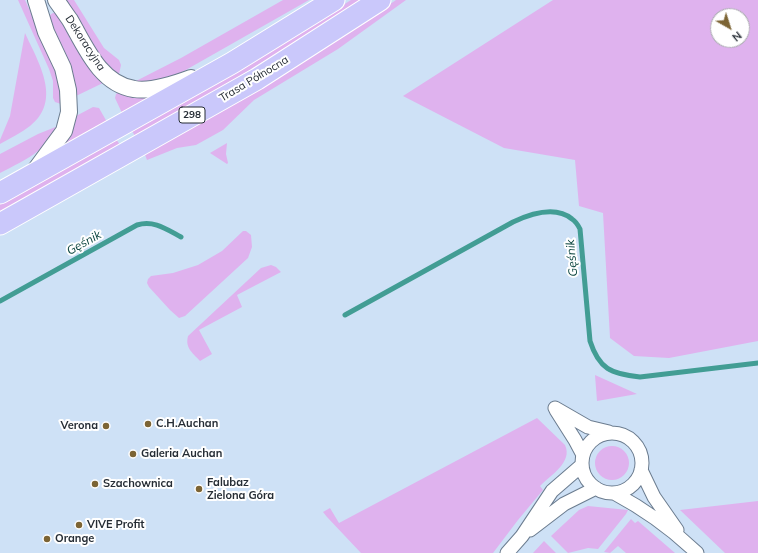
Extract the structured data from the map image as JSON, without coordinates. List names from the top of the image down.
{
  "streets": {
    "main road": ["Trasa Północna", "298"],
    "street": ["Dekoracyjna"]
  },
  "crossings": [
    ["Dekoracyjna", "298"]
  ],
  "water": ["Gęśnik"],
  "places": [
    "C.H.Auchan",
    "Verona",
    "Galeria Auchan",
    "Szachownica",
    "Falubaz Zielona Góra",
    "VIVE Profit",
    "Orange"
  ],
  "north": "bottom right"
}
